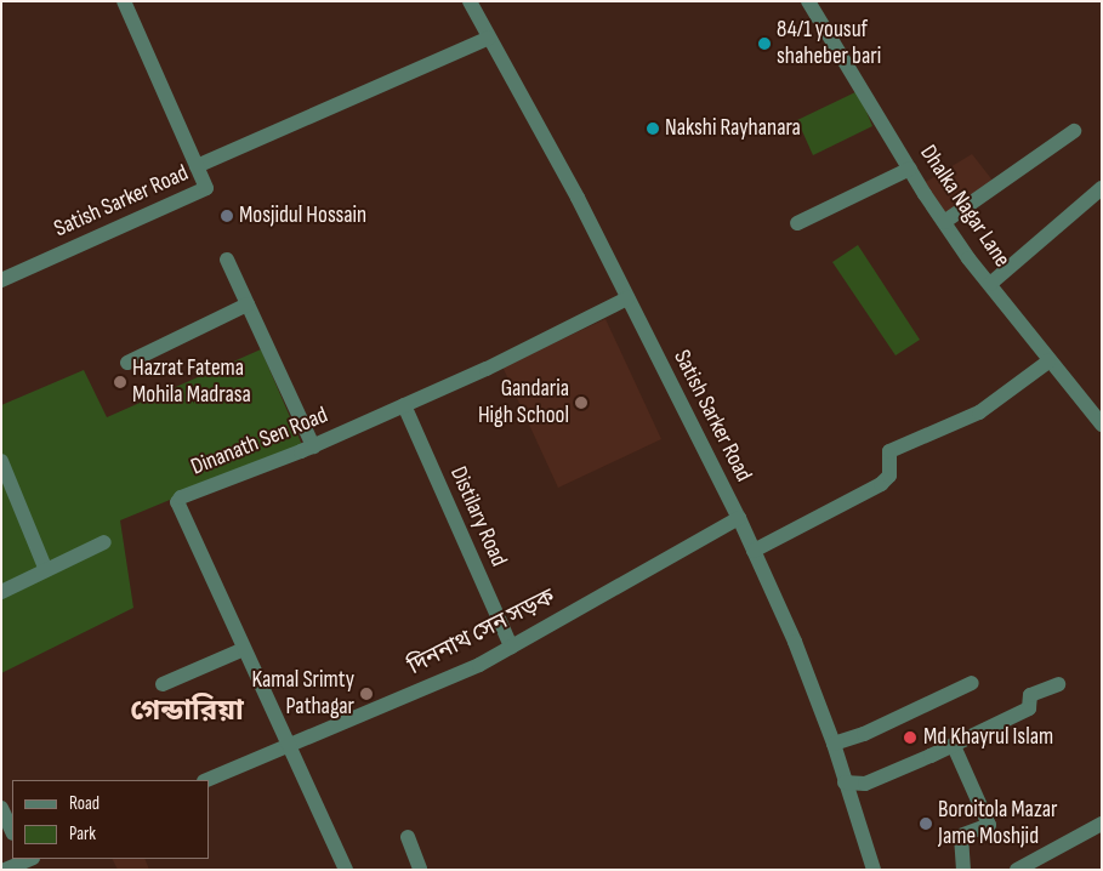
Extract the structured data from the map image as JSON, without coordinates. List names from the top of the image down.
{
  "streets": {
    "street": [
      "Satish Sarker Road",
      "Dhalka Nagar Lane",
      "Dinanath Sen Road",
      "Distilary Road",
      "দিননাথ সেন সড়ক"
    ]
  },
  "crossings": [
    ["Satish Sarker Road", "Dinanath Sen Road"],
    ["Satish Sarker Road", "দিননাথ সেন সড়ক"],
    ["Dinanath Sen Road", "Distilary Road"],
    ["Dinanath Sen Road", "দিননাথ সেন সড়ক"],
    ["Distilary Road", "দিননাথ সেন সড়ক"]
  ],
  "districts": ["গেন্ডারিয়া"],
  "places": [
    "84/1 yousuf shaheber bari",
    "Nakshi Rayhanara",
    "Mosjidul Hossain",
    "Hazrat Fatema Mohila Madrasa",
    "Gandaria High School",
    "Kamal Srimty Pathagar",
    "Md Khayrul Islam",
    "Boroitola Mazar Jame Moshjid"
  ],
  "legend": ["Road", "Park"]
}
